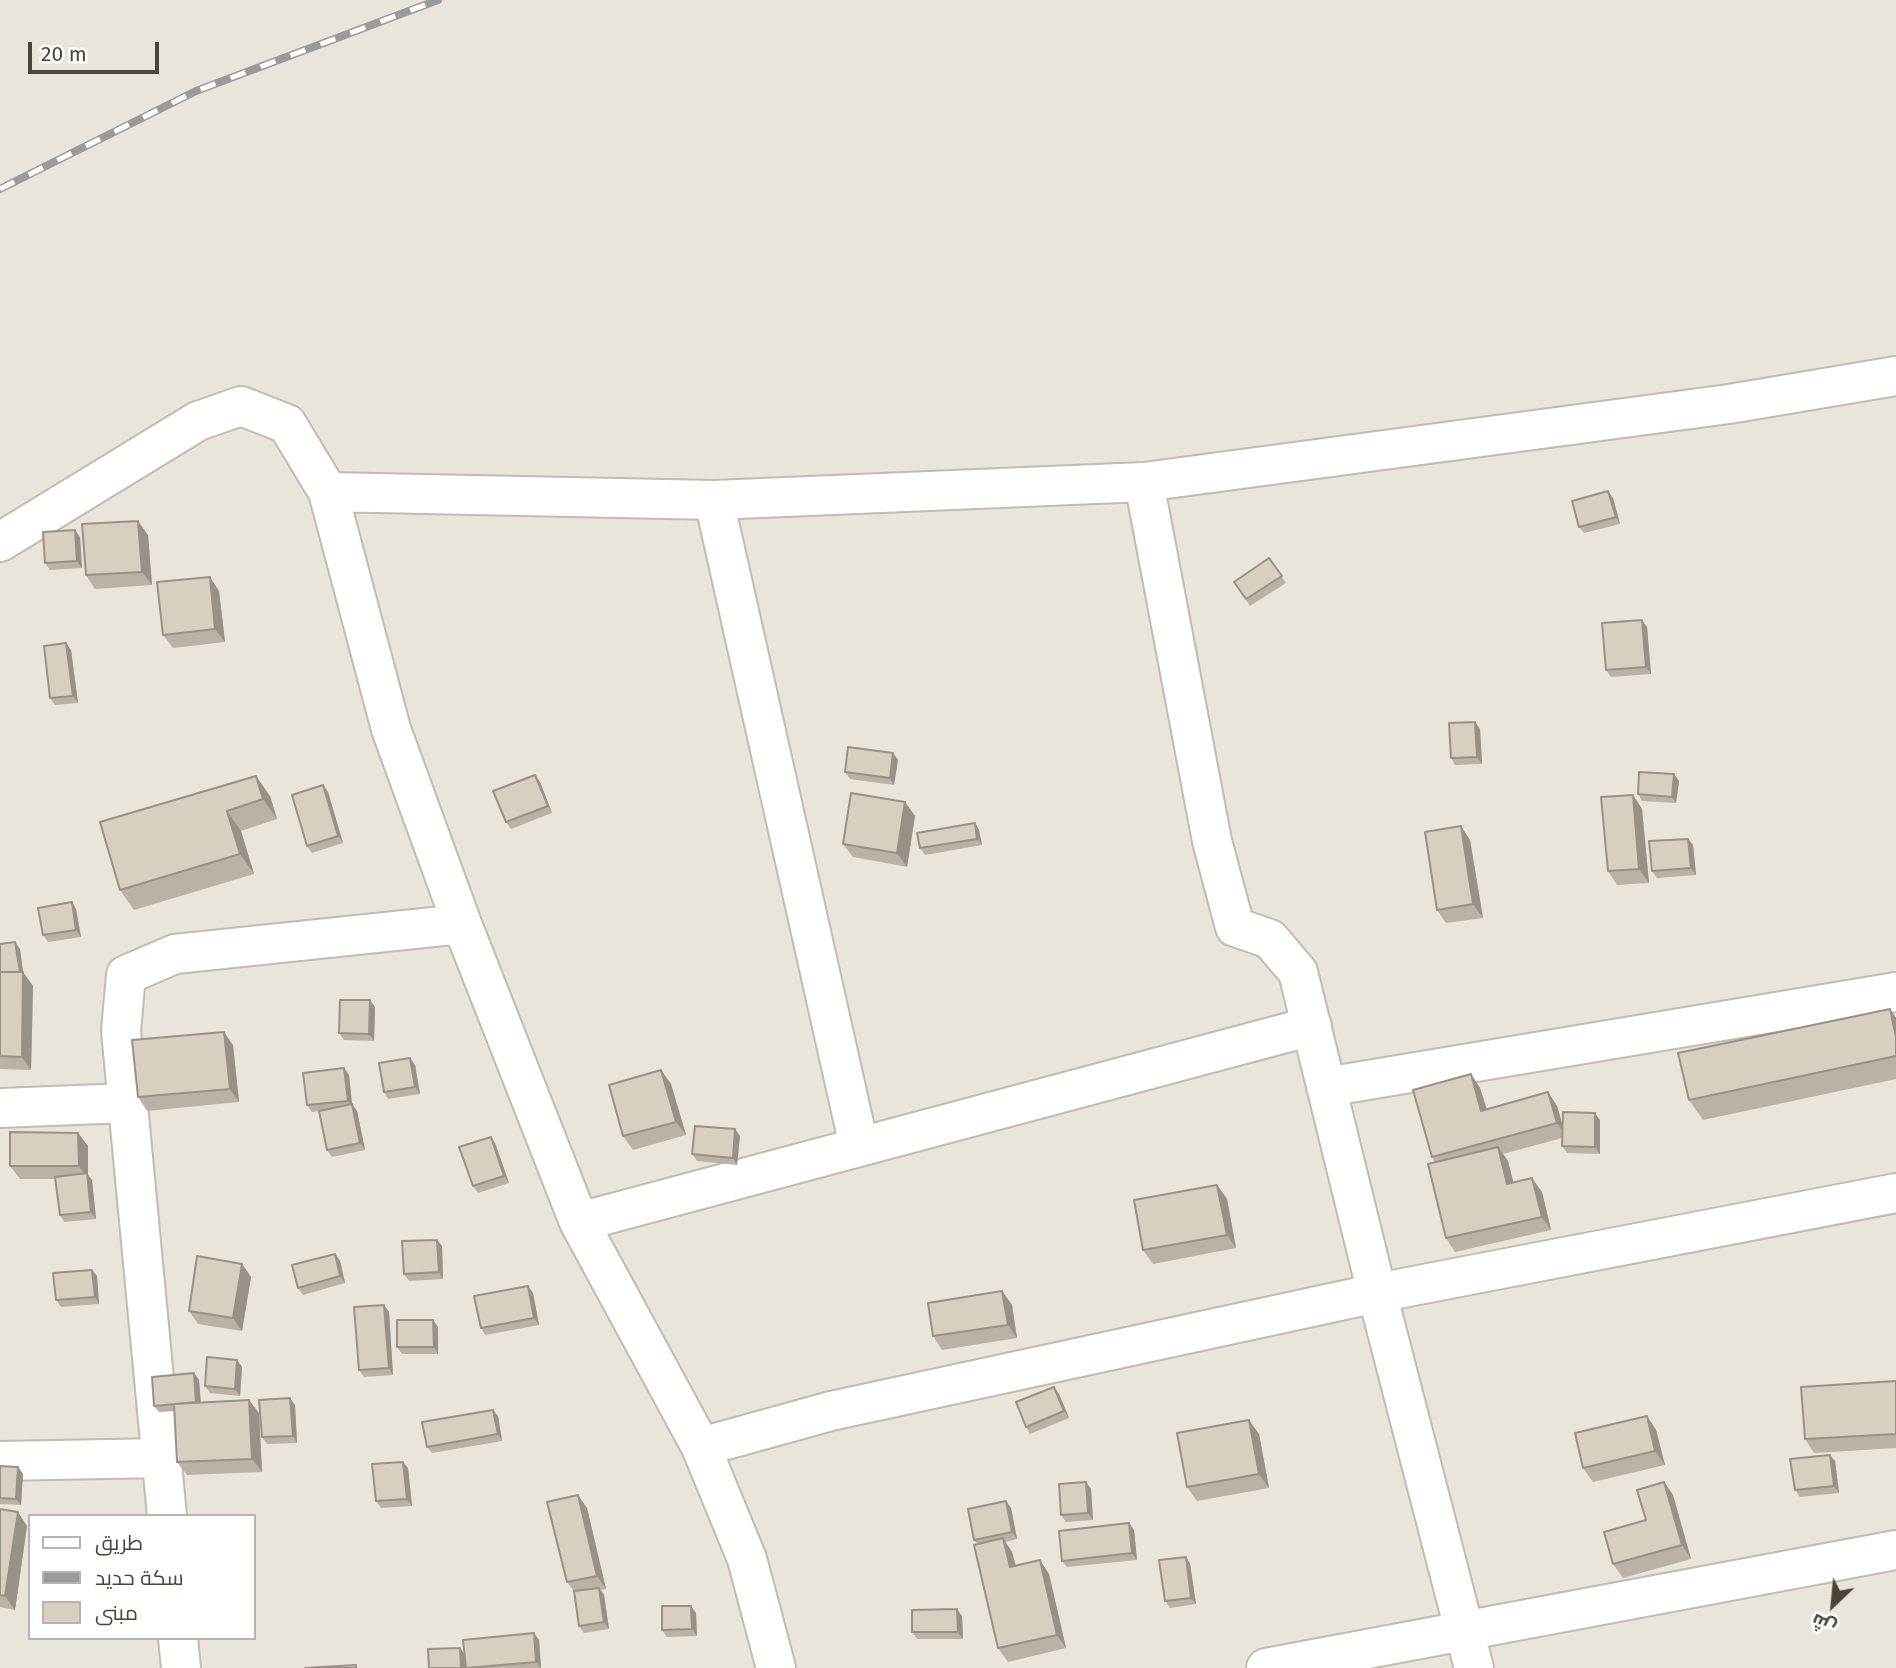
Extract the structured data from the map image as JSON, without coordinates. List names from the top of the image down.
{
  "legend": ["طريق", "سكة حديد", "مبنى"],
  "scale_bar": "20 m",
  "north": "bottom left"
}
